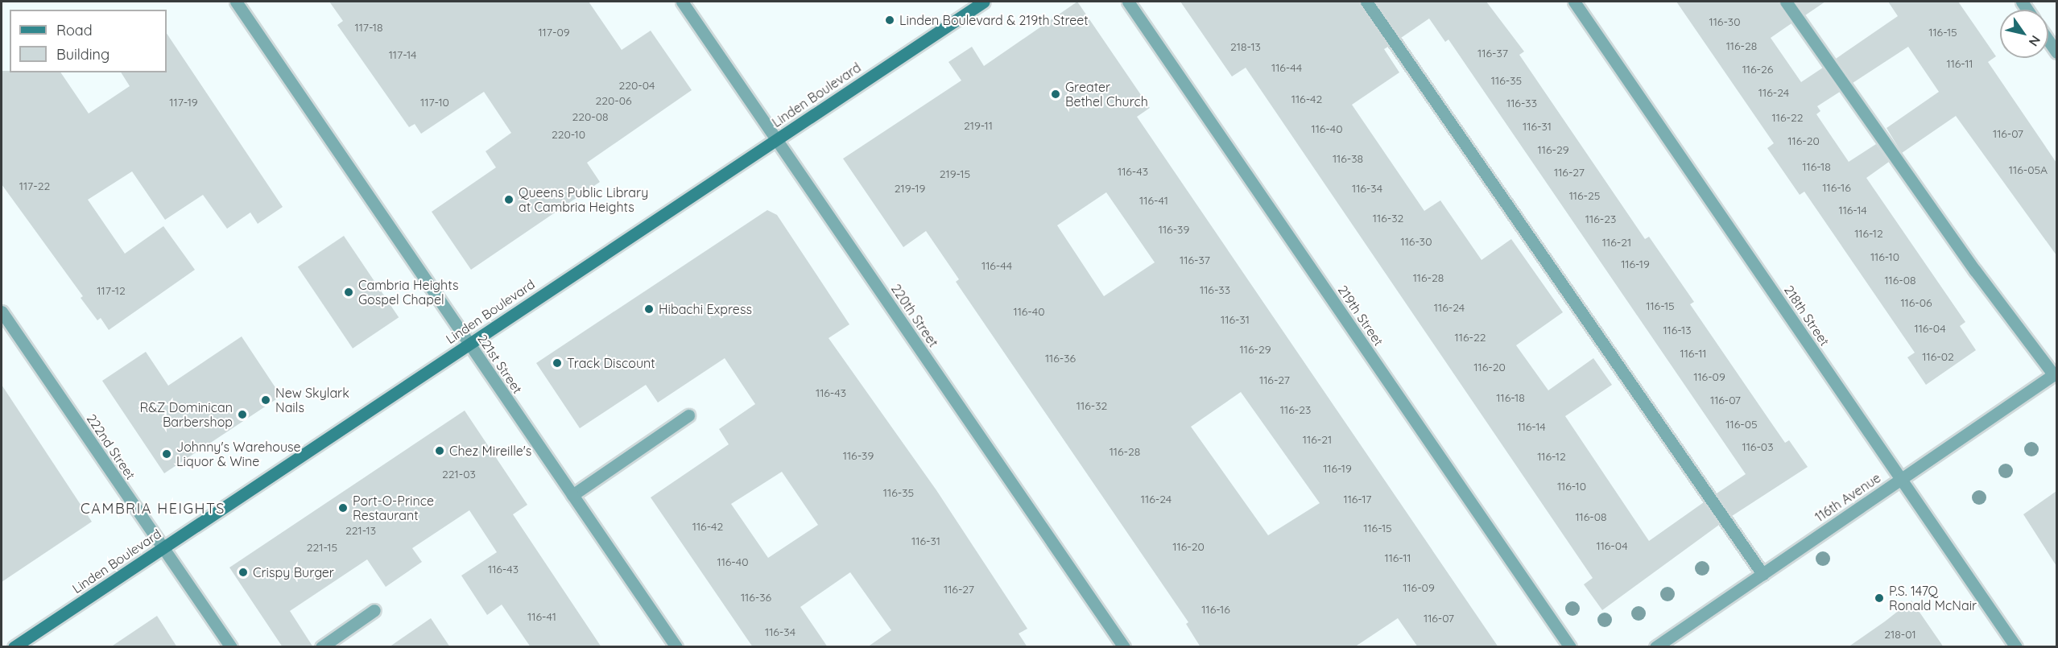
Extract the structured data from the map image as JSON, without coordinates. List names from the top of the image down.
{
  "streets": {
    "main road": ["Linden Boulevard"],
    "street": [
      "220th Street",
      "219th Street",
      "218th Street",
      "221st Street",
      "222nd Street",
      "116th Avenue"
    ]
  },
  "crossings": [
    ["Linden Boulevard", "220th Street"],
    ["Linden Boulevard", "221st Street"],
    ["Linden Boulevard", "222nd Street"],
    ["218th Street", "116th Avenue"]
  ],
  "districts": ["CAMBRIA HEIGHTS"],
  "places": [
    "Linden Boulevard & 219th Street",
    "Greater Bethel Church",
    "Queens Public Library at Cambria Heights",
    "Cambria Heights Gospel Chapel",
    "Hibachi Express",
    "Track Discount",
    "New Skylark Nails",
    "R&Z Dominican Barbershop",
    "Chez Mireille's",
    "Johnny's Warehouse Liquor & Wine",
    "Port-O-Prince Restaurant",
    "Crispy Burger",
    "P.S. 147Q Ronald McNair"
  ],
  "house_numbers": [
    "116-30",
    "117-18",
    "117-09",
    "116-15",
    "116-28",
    "218-13",
    "116-37",
    "117-14",
    "116-11",
    "116-44",
    "116-26",
    "116-35",
    "220-04",
    "116-24",
    "116-42",
    "220-06",
    "117-19",
    "117-10",
    "116-33",
    "220-08",
    "116-22",
    "219-11",
    "116-31",
    "116-40",
    "116-07",
    "220-10",
    "116-20",
    "116-29",
    "116-38",
    "116-18",
    "116-05A",
    "116-43",
    "116-27",
    "219-15",
    "117-22",
    "116-16",
    "219-19",
    "116-34",
    "116-25",
    "116-41",
    "116-14",
    "116-32",
    "116-23",
    "116-39",
    "116-12",
    "116-30",
    "116-21",
    "116-10",
    "116-37",
    "116-19",
    "116-44",
    "116-28",
    "116-08",
    "116-33",
    "117-12",
    "116-06",
    "116-15",
    "116-24",
    "116-40",
    "116-31",
    "116-04",
    "116-13",
    "116-22",
    "116-29",
    "116-11",
    "116-02",
    "116-36",
    "116-20",
    "116-09",
    "116-27",
    "116-43",
    "116-18",
    "116-07",
    "116-32",
    "116-23",
    "116-05",
    "116-14",
    "116-21",
    "116-03",
    "116-28",
    "116-39",
    "116-12",
    "116-19",
    "221-03",
    "116-10",
    "116-35",
    "116-24",
    "116-17",
    "116-08",
    "116-42",
    "116-15",
    "221-13",
    "116-31",
    "116-04",
    "116-20",
    "221-15",
    "116-11",
    "116-40",
    "116-43",
    "116-09",
    "116-27",
    "116-36",
    "116-16",
    "116-41",
    "116-07",
    "116-34",
    "218-01"
  ],
  "legend": ["Road", "Building"],
  "north": "bottom right"
}
